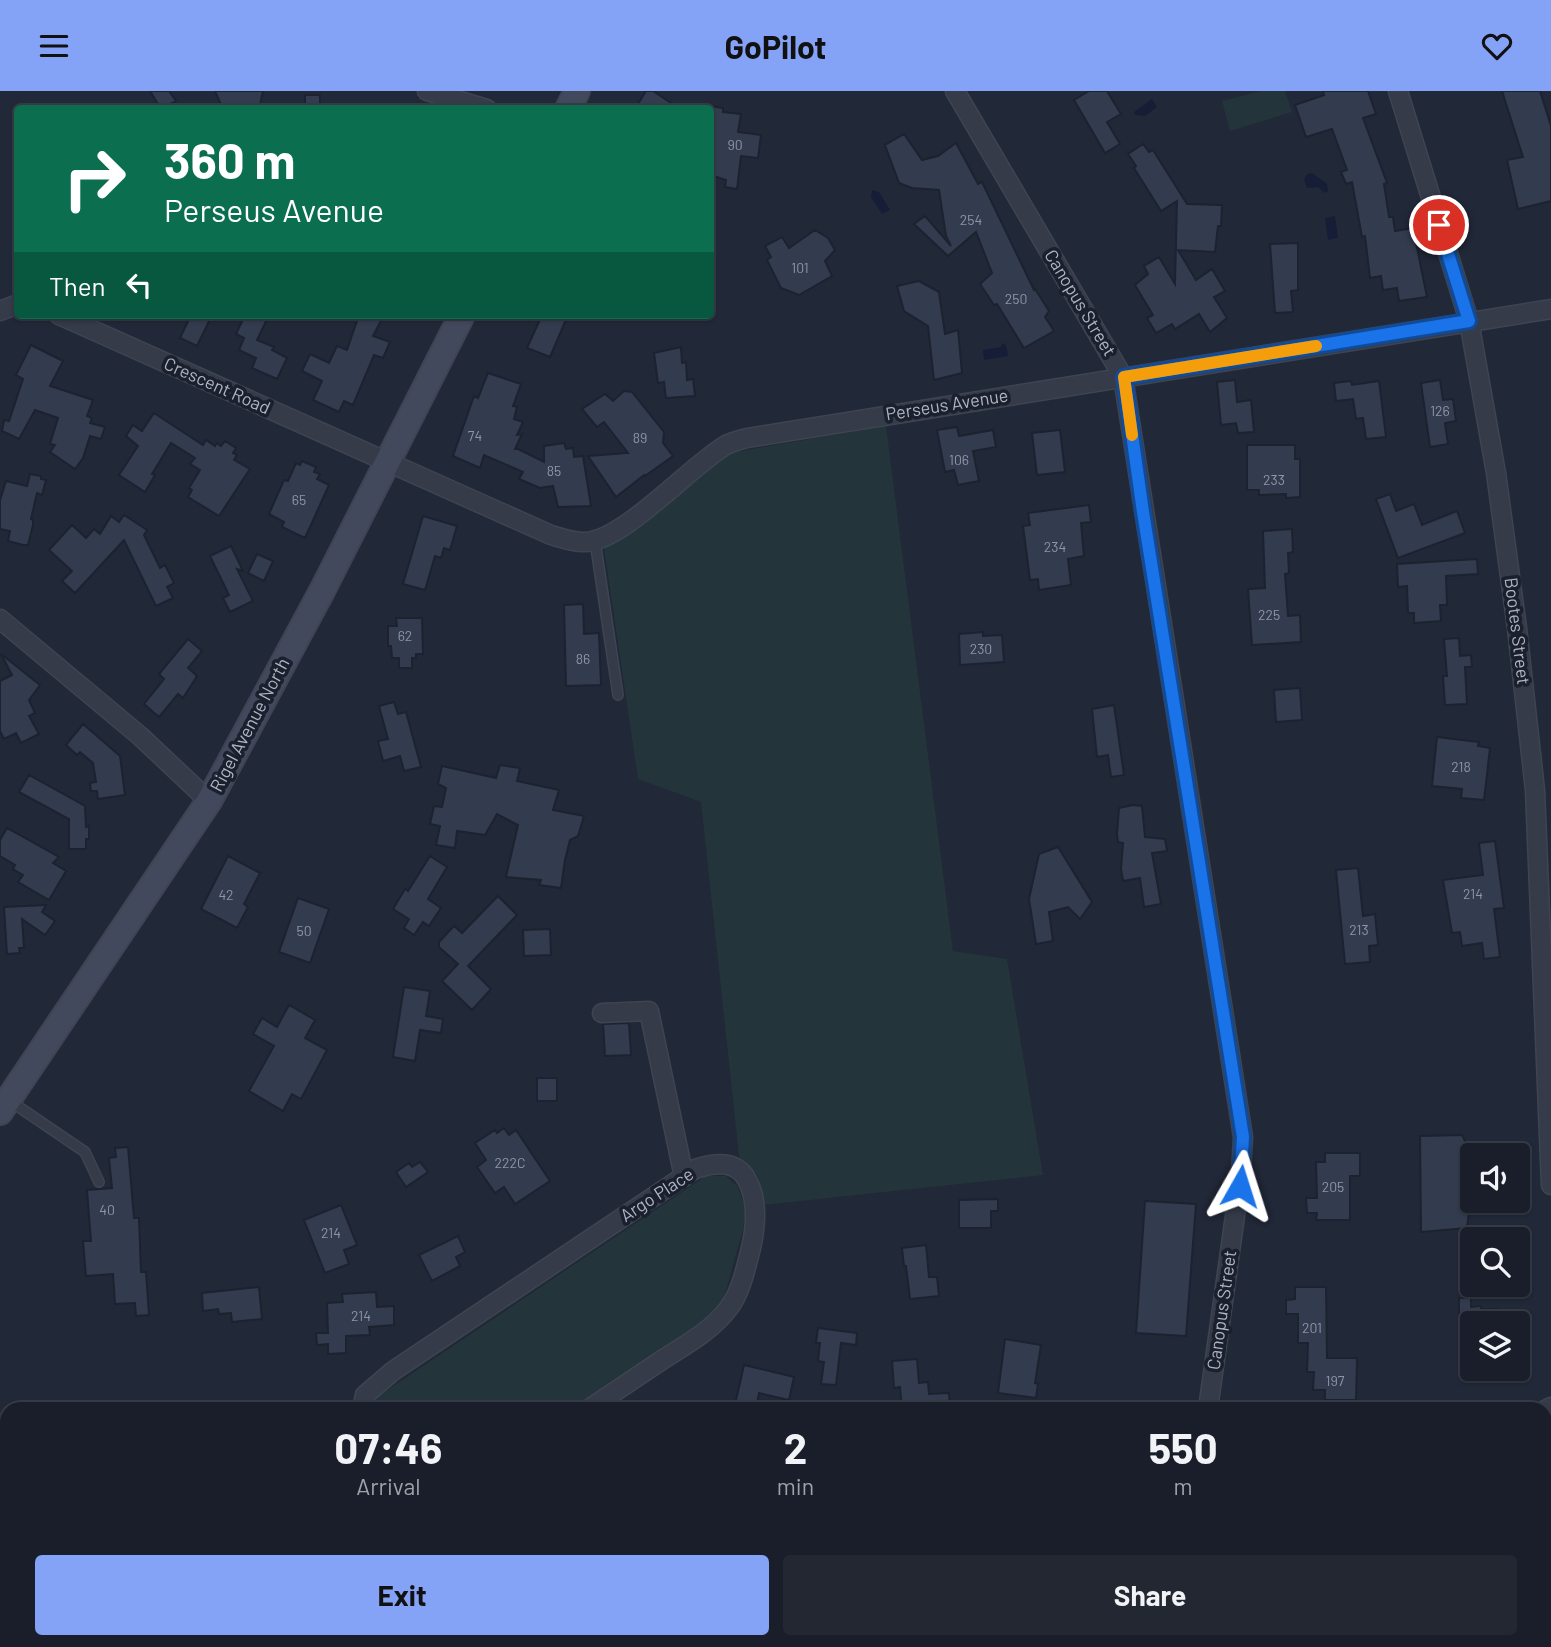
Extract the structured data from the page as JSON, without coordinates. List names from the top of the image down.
{
  "streets": {
    "main road": ["Rigel Avenue North"],
    "street": [
      "Canopus Street",
      "Crescent Road",
      "Perseus Avenue",
      "Bootes Street",
      "Argo Place"
    ]
  },
  "crossings": [
    ["Canopus Street", "Perseus Avenue"],
    ["Crescent Road", "Rigel Avenue North"],
    ["Perseus Avenue", "Bootes Street"]
  ],
  "house_numbers": [
    "90",
    "254",
    "101",
    "250",
    "126",
    "74",
    "89",
    "106",
    "85",
    "233",
    "65",
    "234",
    "225",
    "62",
    "230",
    "86",
    "218",
    "214",
    "42",
    "213",
    "50",
    "222C",
    "205",
    "40",
    "214",
    "214",
    "201",
    "197"
  ],
  "page": {
    "header": "GoPilot",
    "turn": ["360 m", "Perseus Avenue"],
    "then": "Then",
    "eta": [
      "07:46",
      "Arrival",
      "2",
      "min",
      "550",
      "m"
    ],
    "buttons": ["Exit", "Share"]
  }
}
